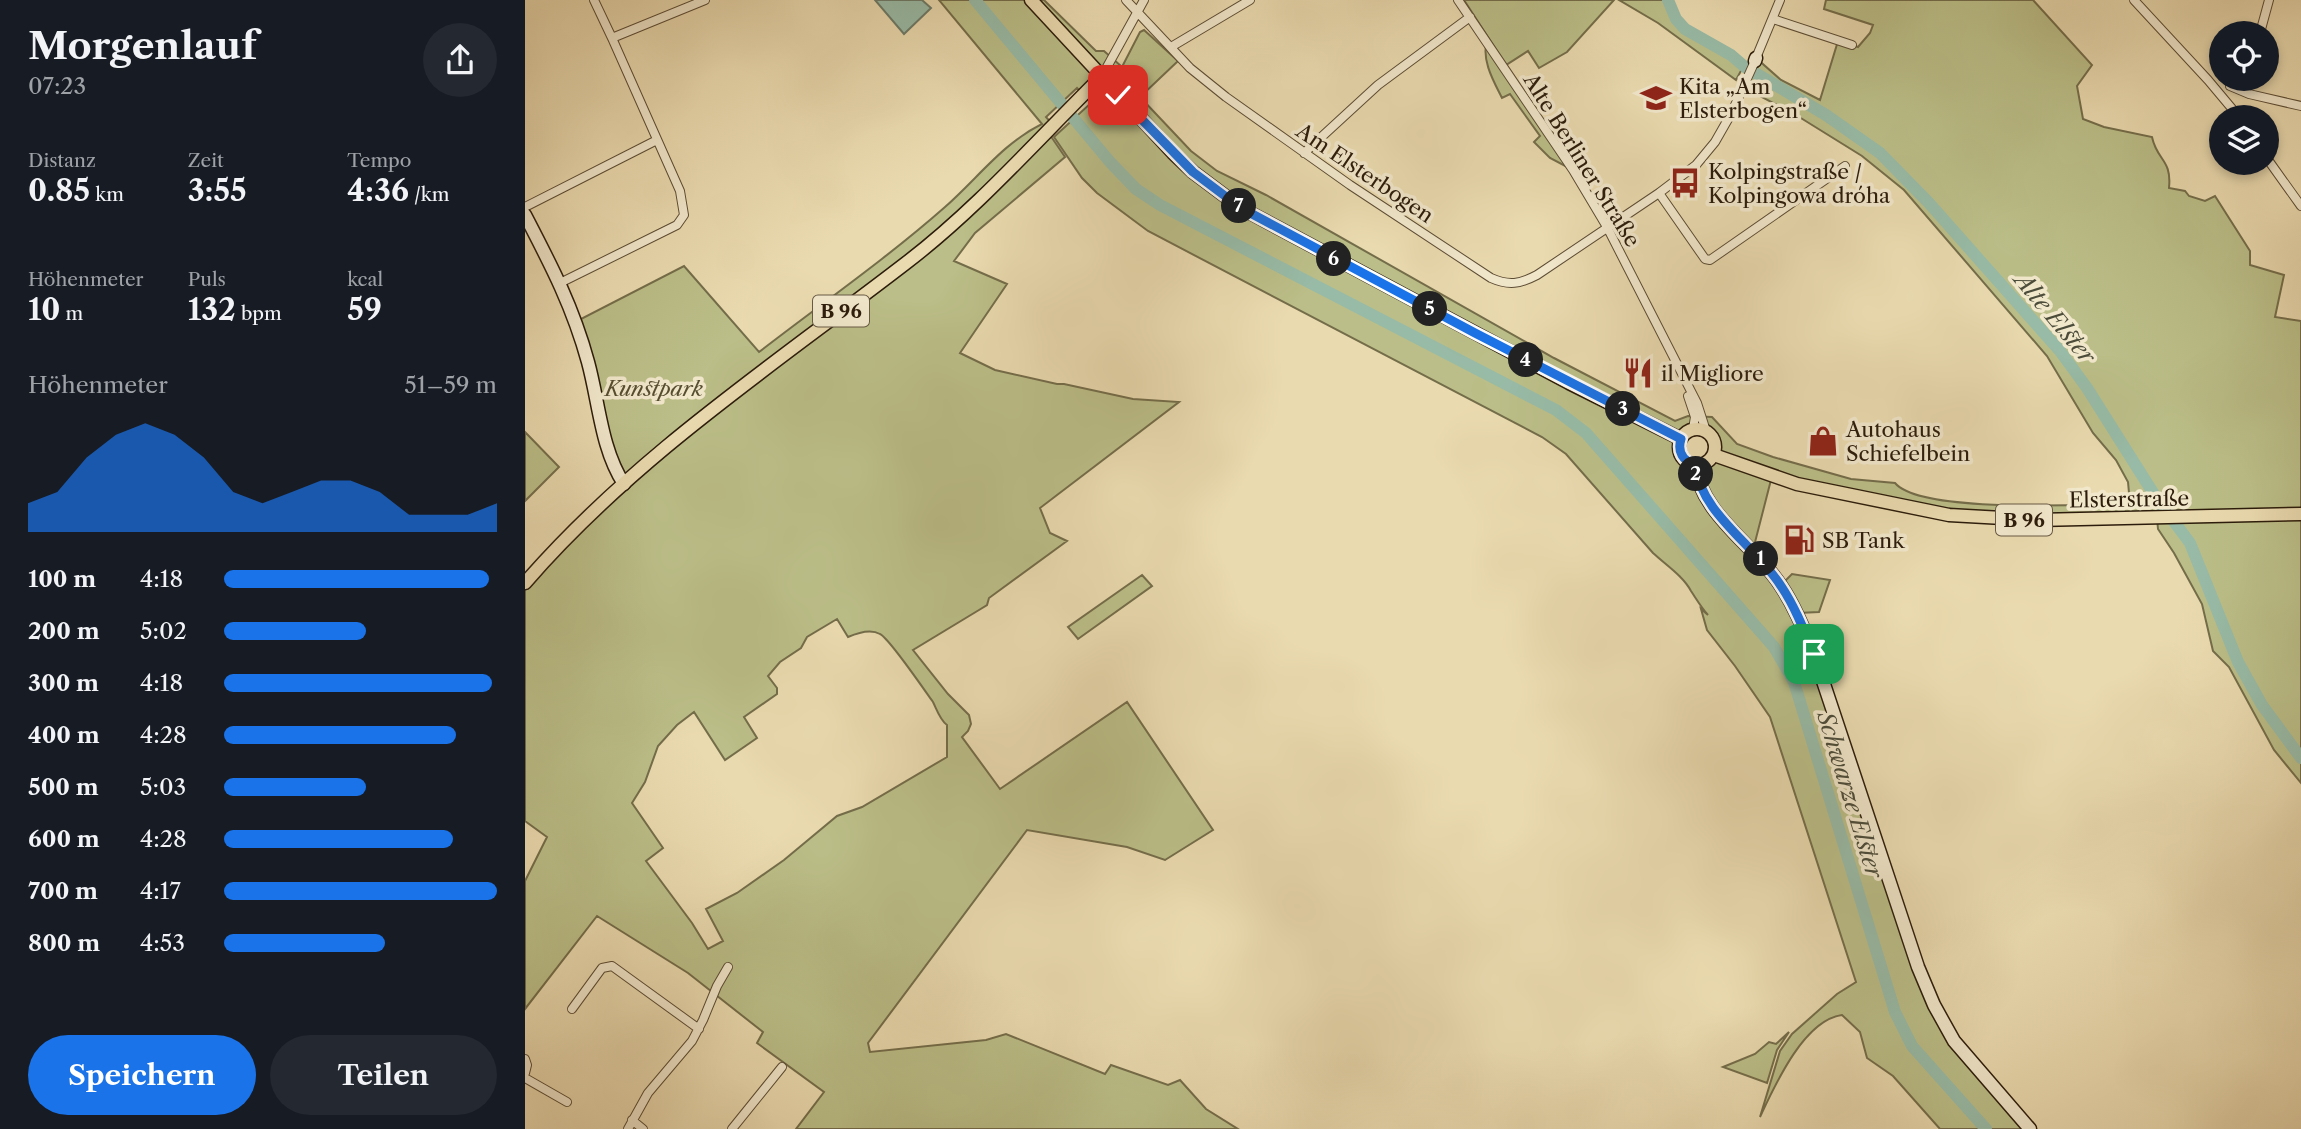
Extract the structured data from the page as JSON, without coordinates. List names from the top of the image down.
{
  "streets": {
    "main road": ["B 96", "Elsterstraße"],
    "street": ["Alte Berliner Straße", "Am Elsterbogen"]
  },
  "crossings": [
    ["Alte Berliner Straße", "Am Elsterbogen"],
    ["Alte Berliner Straße", "Elsterstraße"]
  ],
  "water": ["Alte Elster", "Schwarze Elster"],
  "parks": ["Kunstpark"],
  "places": {
    "school or university": ["Kita „Am Elsterbogen“"],
    "bus stop": ["Kolpingstraße / Kolpingowa dróha"],
    "restaurant": ["il Migliore"],
    "shop": ["Autohaus Schiefelbein"],
    "fuel station": ["SB Tank"]
  },
  "page": {
    "heading": ["Morgenlauf", "07:23"],
    "stats": [
      ["Distanz", "0.85 km"],
      ["Zeit", "3:55"],
      ["Tempo", "4:36 /km"],
      ["Höhenmeter", "10 m"],
      ["Puls", "132 bpm"],
      ["kcal", "59"]
    ],
    "pins": [
      "7",
      "6",
      "5",
      "4",
      "3",
      "2",
      "1"
    ],
    "chart": ["Höhenmeter", "51–59 m"],
    "list": [
      {
        "name": "100 m",
        "note": "4:18"
      },
      {
        "name": "200 m",
        "note": "5:02"
      },
      {
        "name": "300 m",
        "note": "4:18"
      },
      {
        "name": "400 m",
        "note": "4:28"
      },
      {
        "name": "500 m",
        "note": "5:03"
      },
      {
        "name": "600 m",
        "note": "4:28"
      },
      {
        "name": "700 m",
        "note": "4:17"
      },
      {
        "name": "800 m",
        "note": "4:53"
      }
    ],
    "buttons": ["Speichern", "Teilen"]
  }
}
